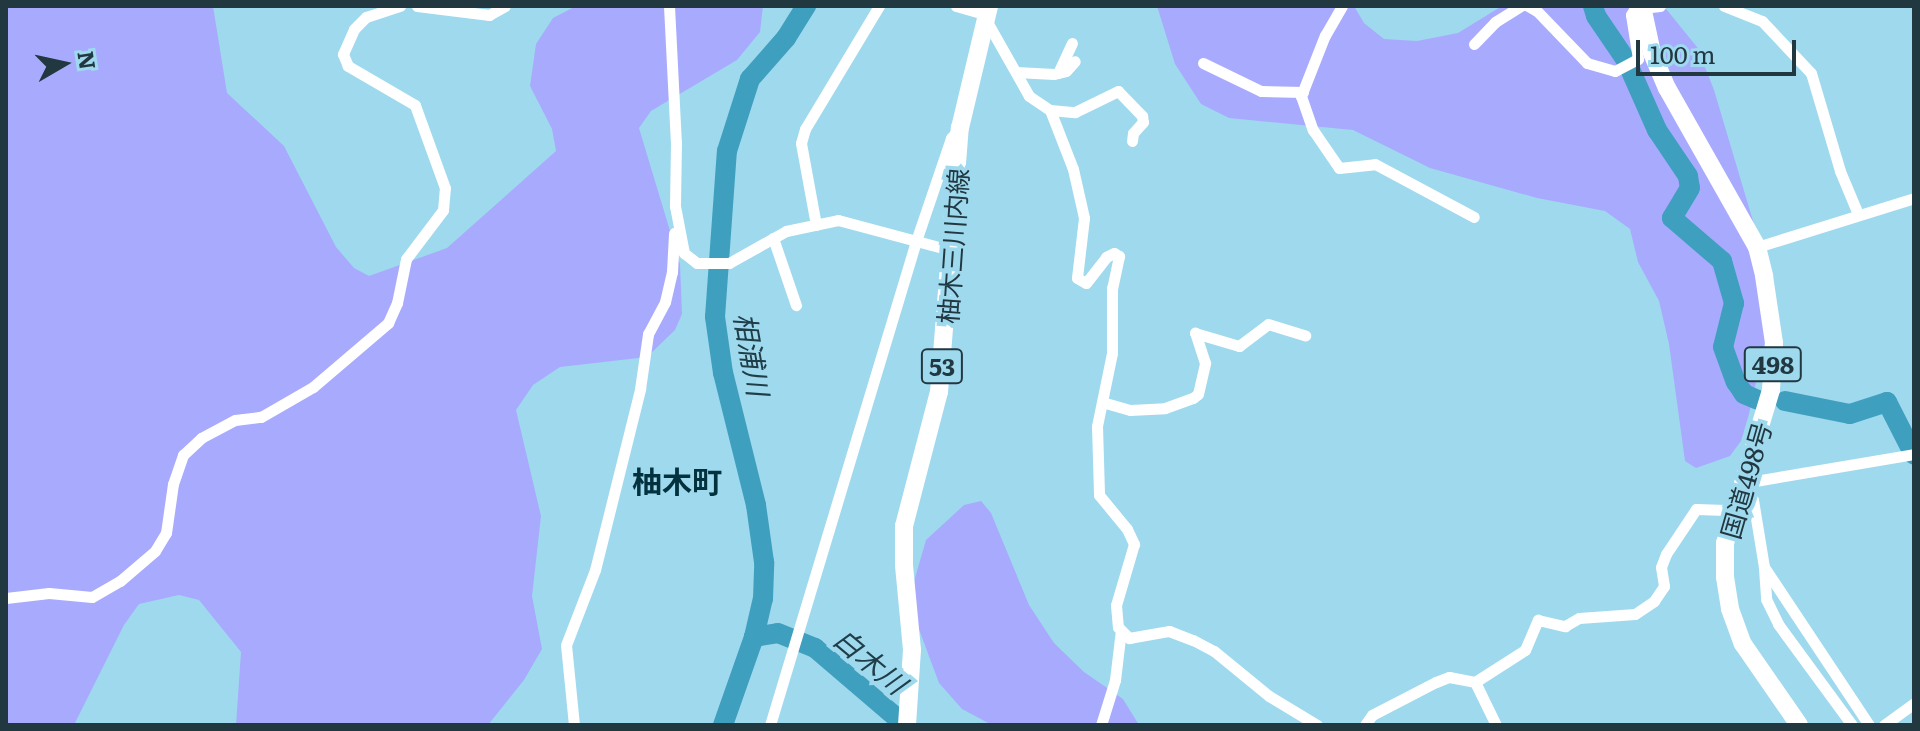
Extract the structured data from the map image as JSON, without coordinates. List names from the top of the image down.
{
  "streets": {
    "main road": [
      "柚木三川内線",
      "498",
      "53",
      "国道498号"
    ]
  },
  "districts": ["柚木町"],
  "water": ["相浦川", "白木川"],
  "scale_bar": "100 m",
  "north": "right"
}
